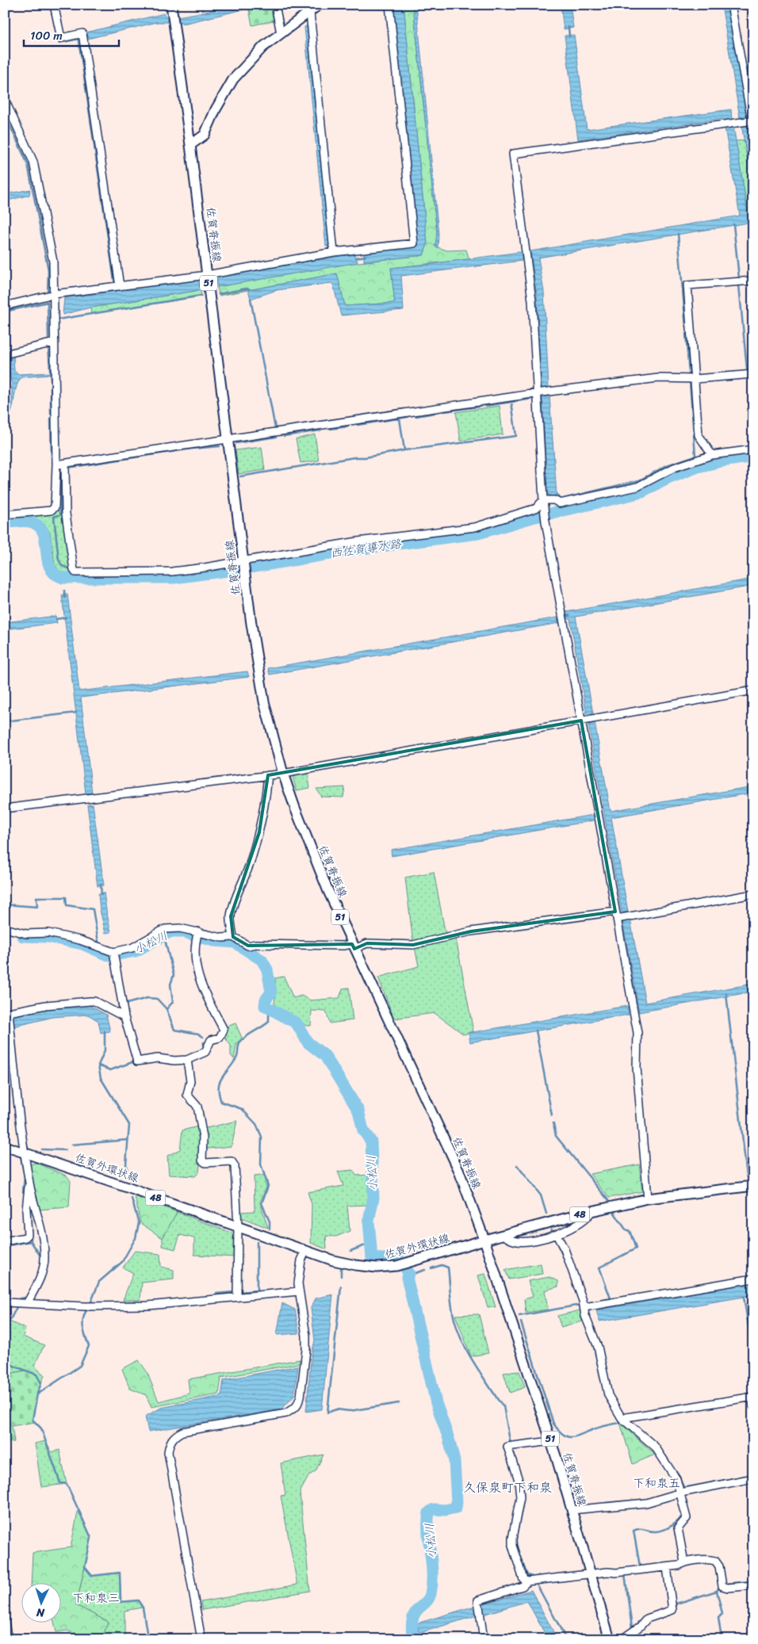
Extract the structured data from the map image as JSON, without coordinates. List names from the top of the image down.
{
  "streets": {
    "main road": [
      "佐賀脊振線",
      "51",
      "佐賀外環状線",
      "48"
    ]
  },
  "crossings": [
    ["佐賀脊振線", "佐賀外環状線"]
  ],
  "districts": ["下和泉五", "久保泉町下和泉", "下和泉三"],
  "water": ["西佐賀導水路", "小松川"],
  "scale_bar": "100 m",
  "north": "bottom"
}
